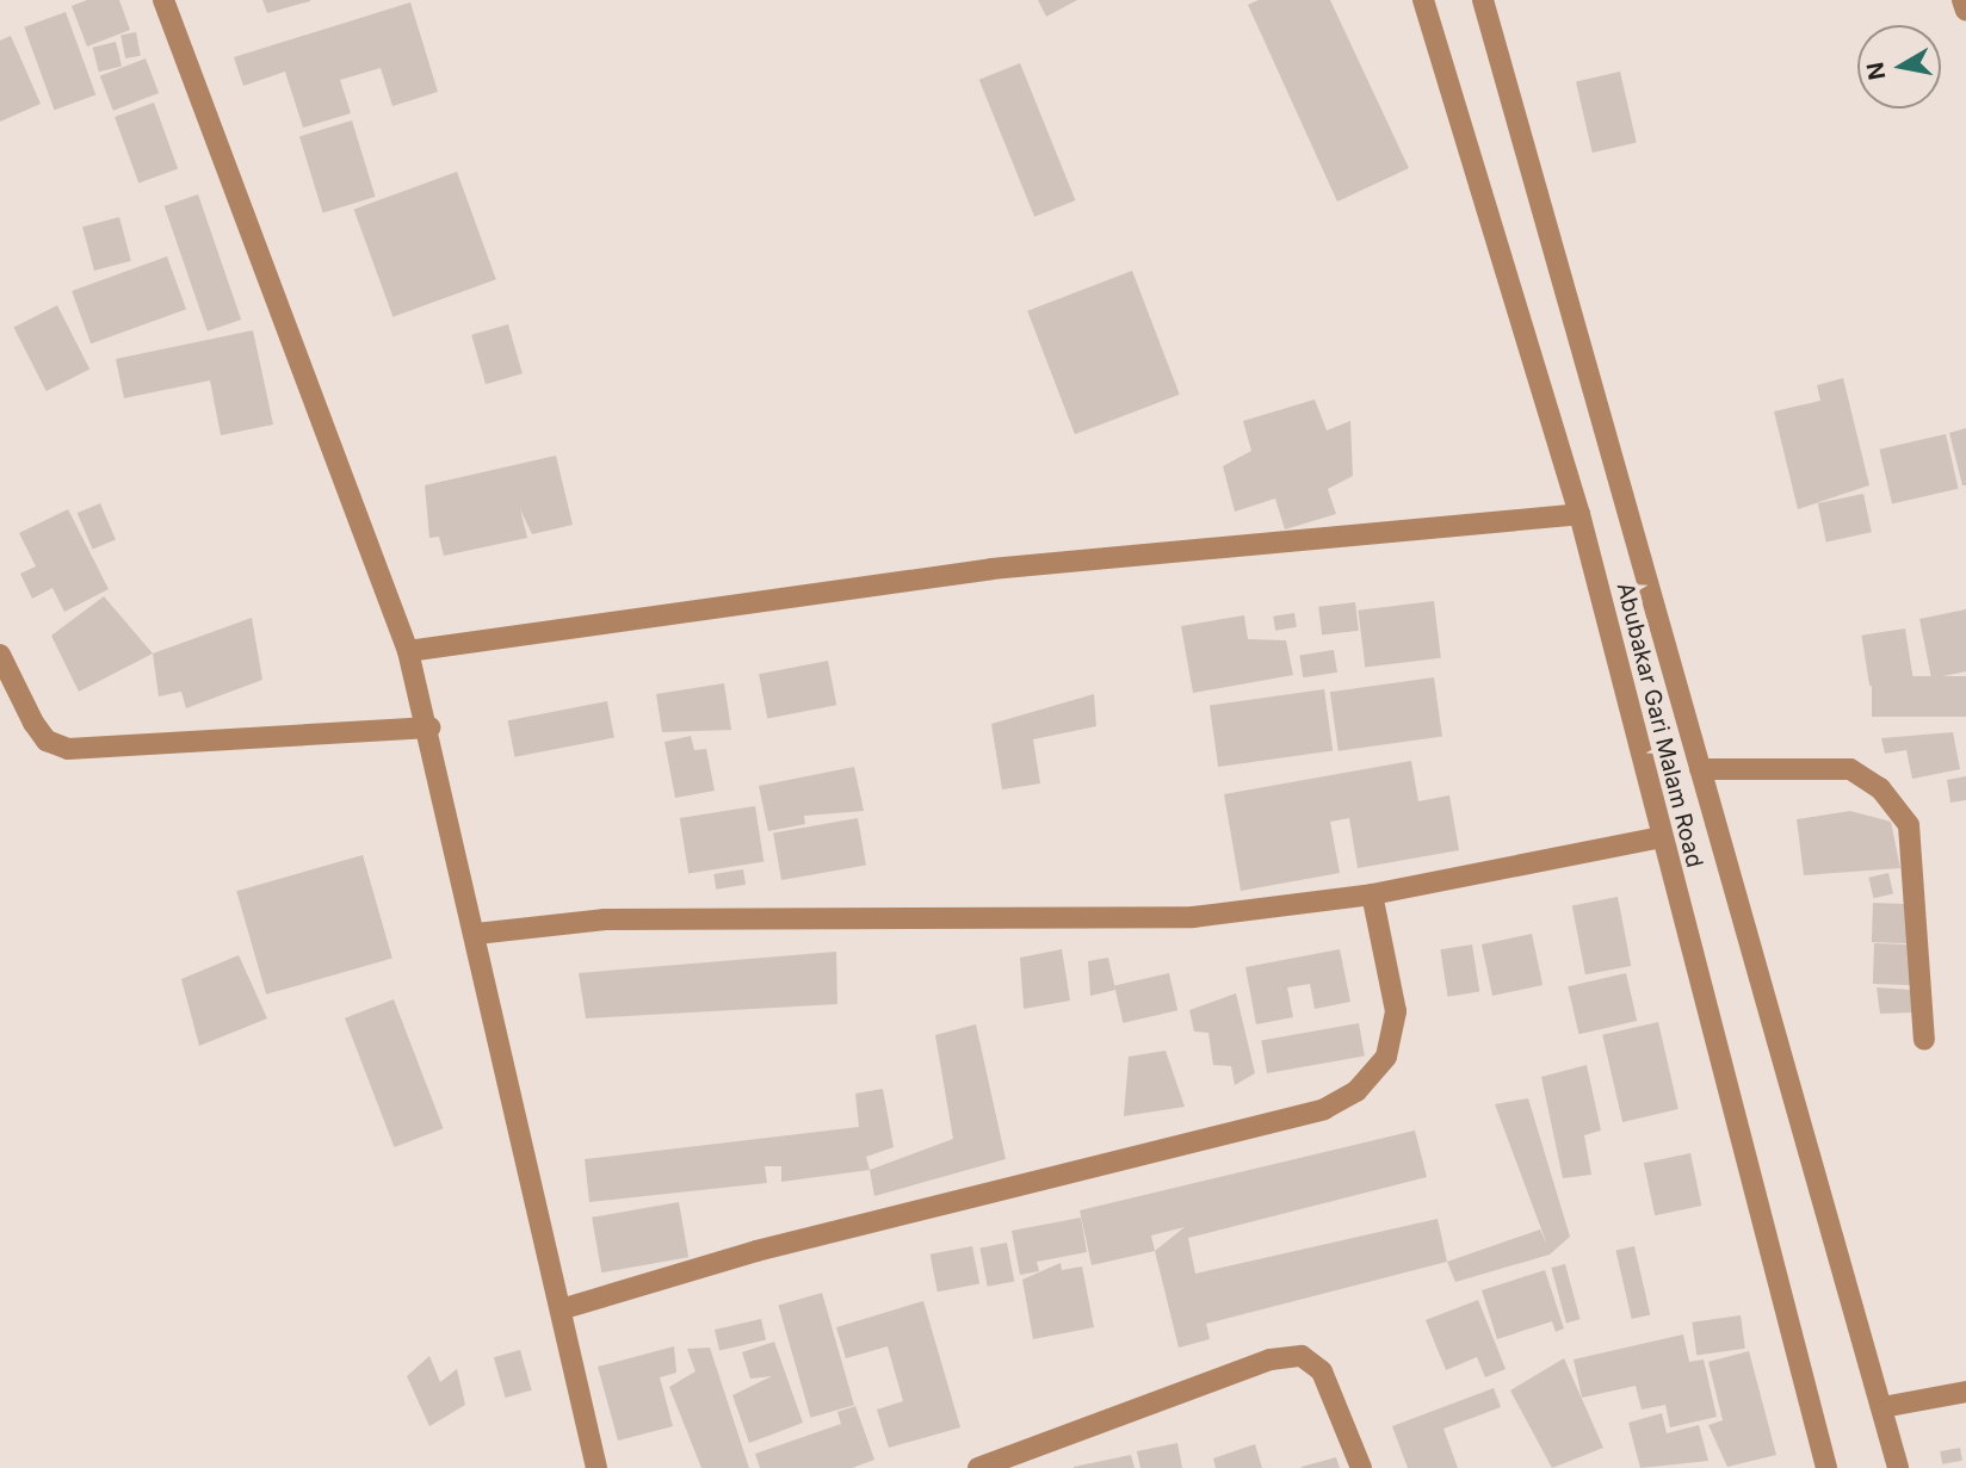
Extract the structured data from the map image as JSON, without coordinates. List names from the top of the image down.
{
  "streets": {
    "street": ["Abubakar Gari Malam Road"]
  },
  "north": "left"
}
